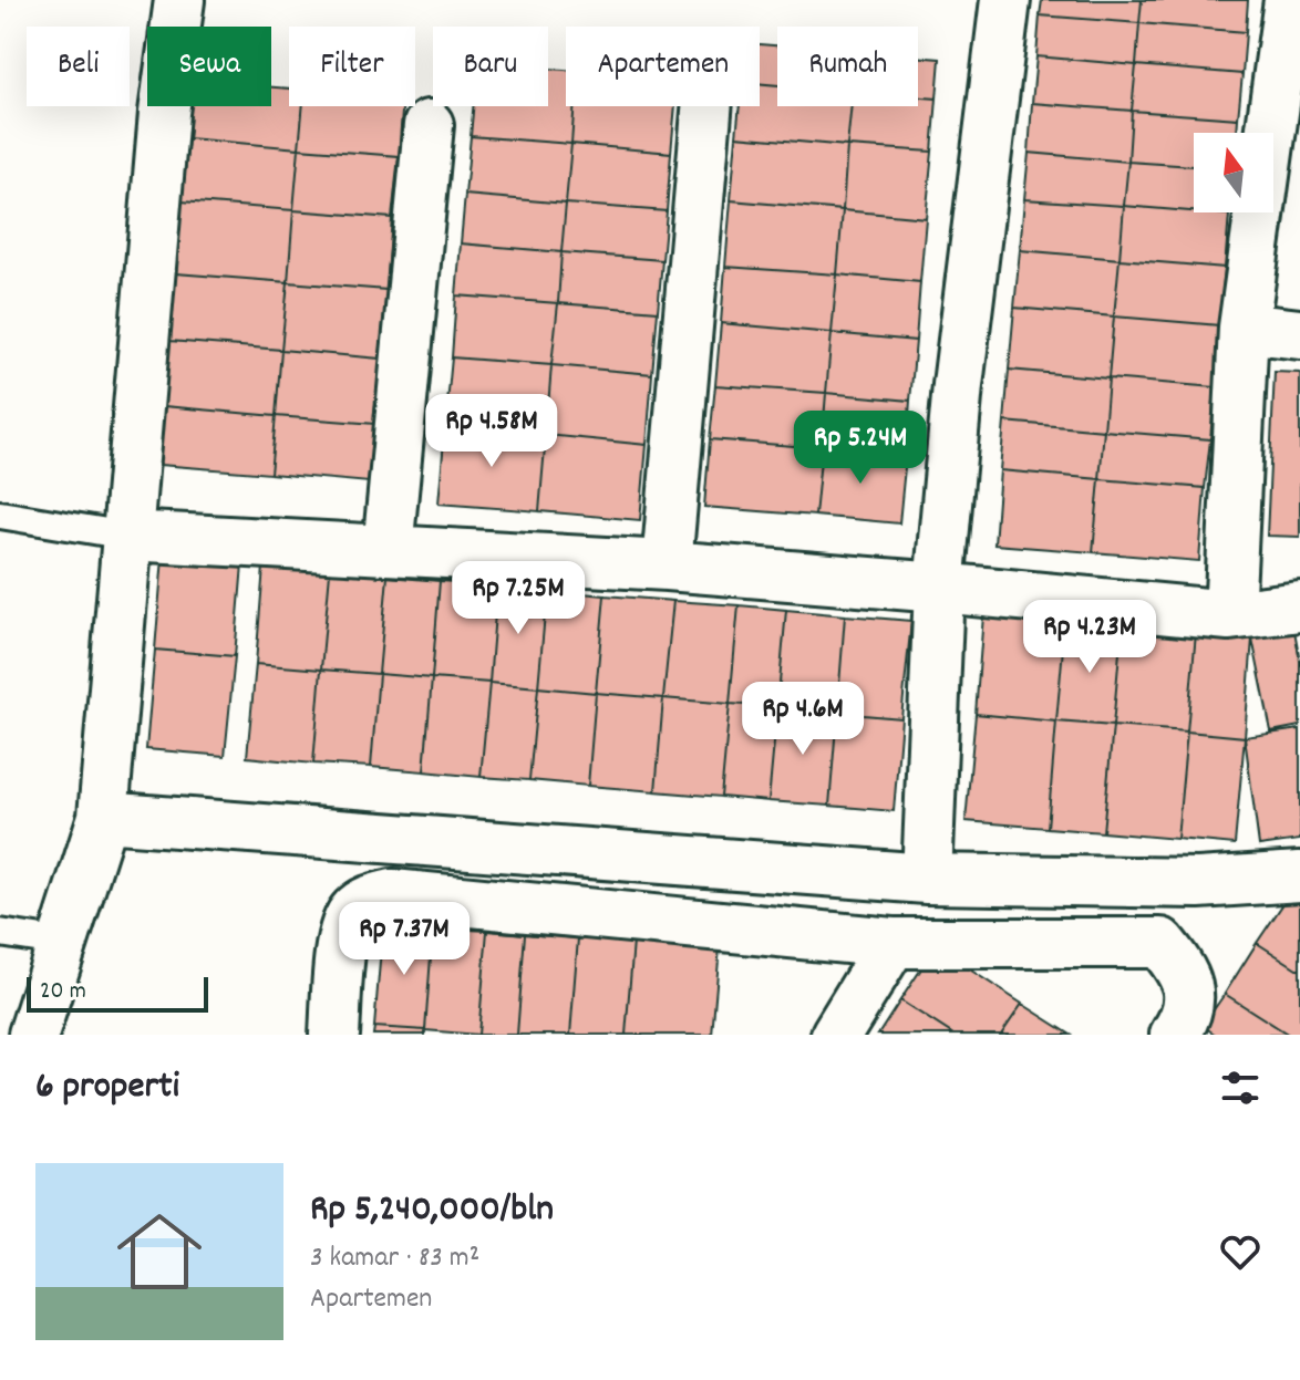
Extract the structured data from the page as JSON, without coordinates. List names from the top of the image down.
{
  "scale_bar": "20 m",
  "north": "top",
  "page": {
    "chip": [
      "Beli",
      "Sewa",
      "Filter",
      "Baru",
      "Apartemen",
      "Rumah"
    ],
    "price": [
      "Rp 4.58M",
      "Rp 5.24M",
      "Rp 7.25M",
      "Rp 4.23M",
      "Rp 4.6M",
      "Rp 7.37M"
    ],
    "scale": "20 m",
    "heading": "6 properti",
    "list": [
      {
        "name": "Rp 5,240,000/bln",
        "note": "3 kamar · 83 m² · Apartemen"
      }
    ]
  }
}
